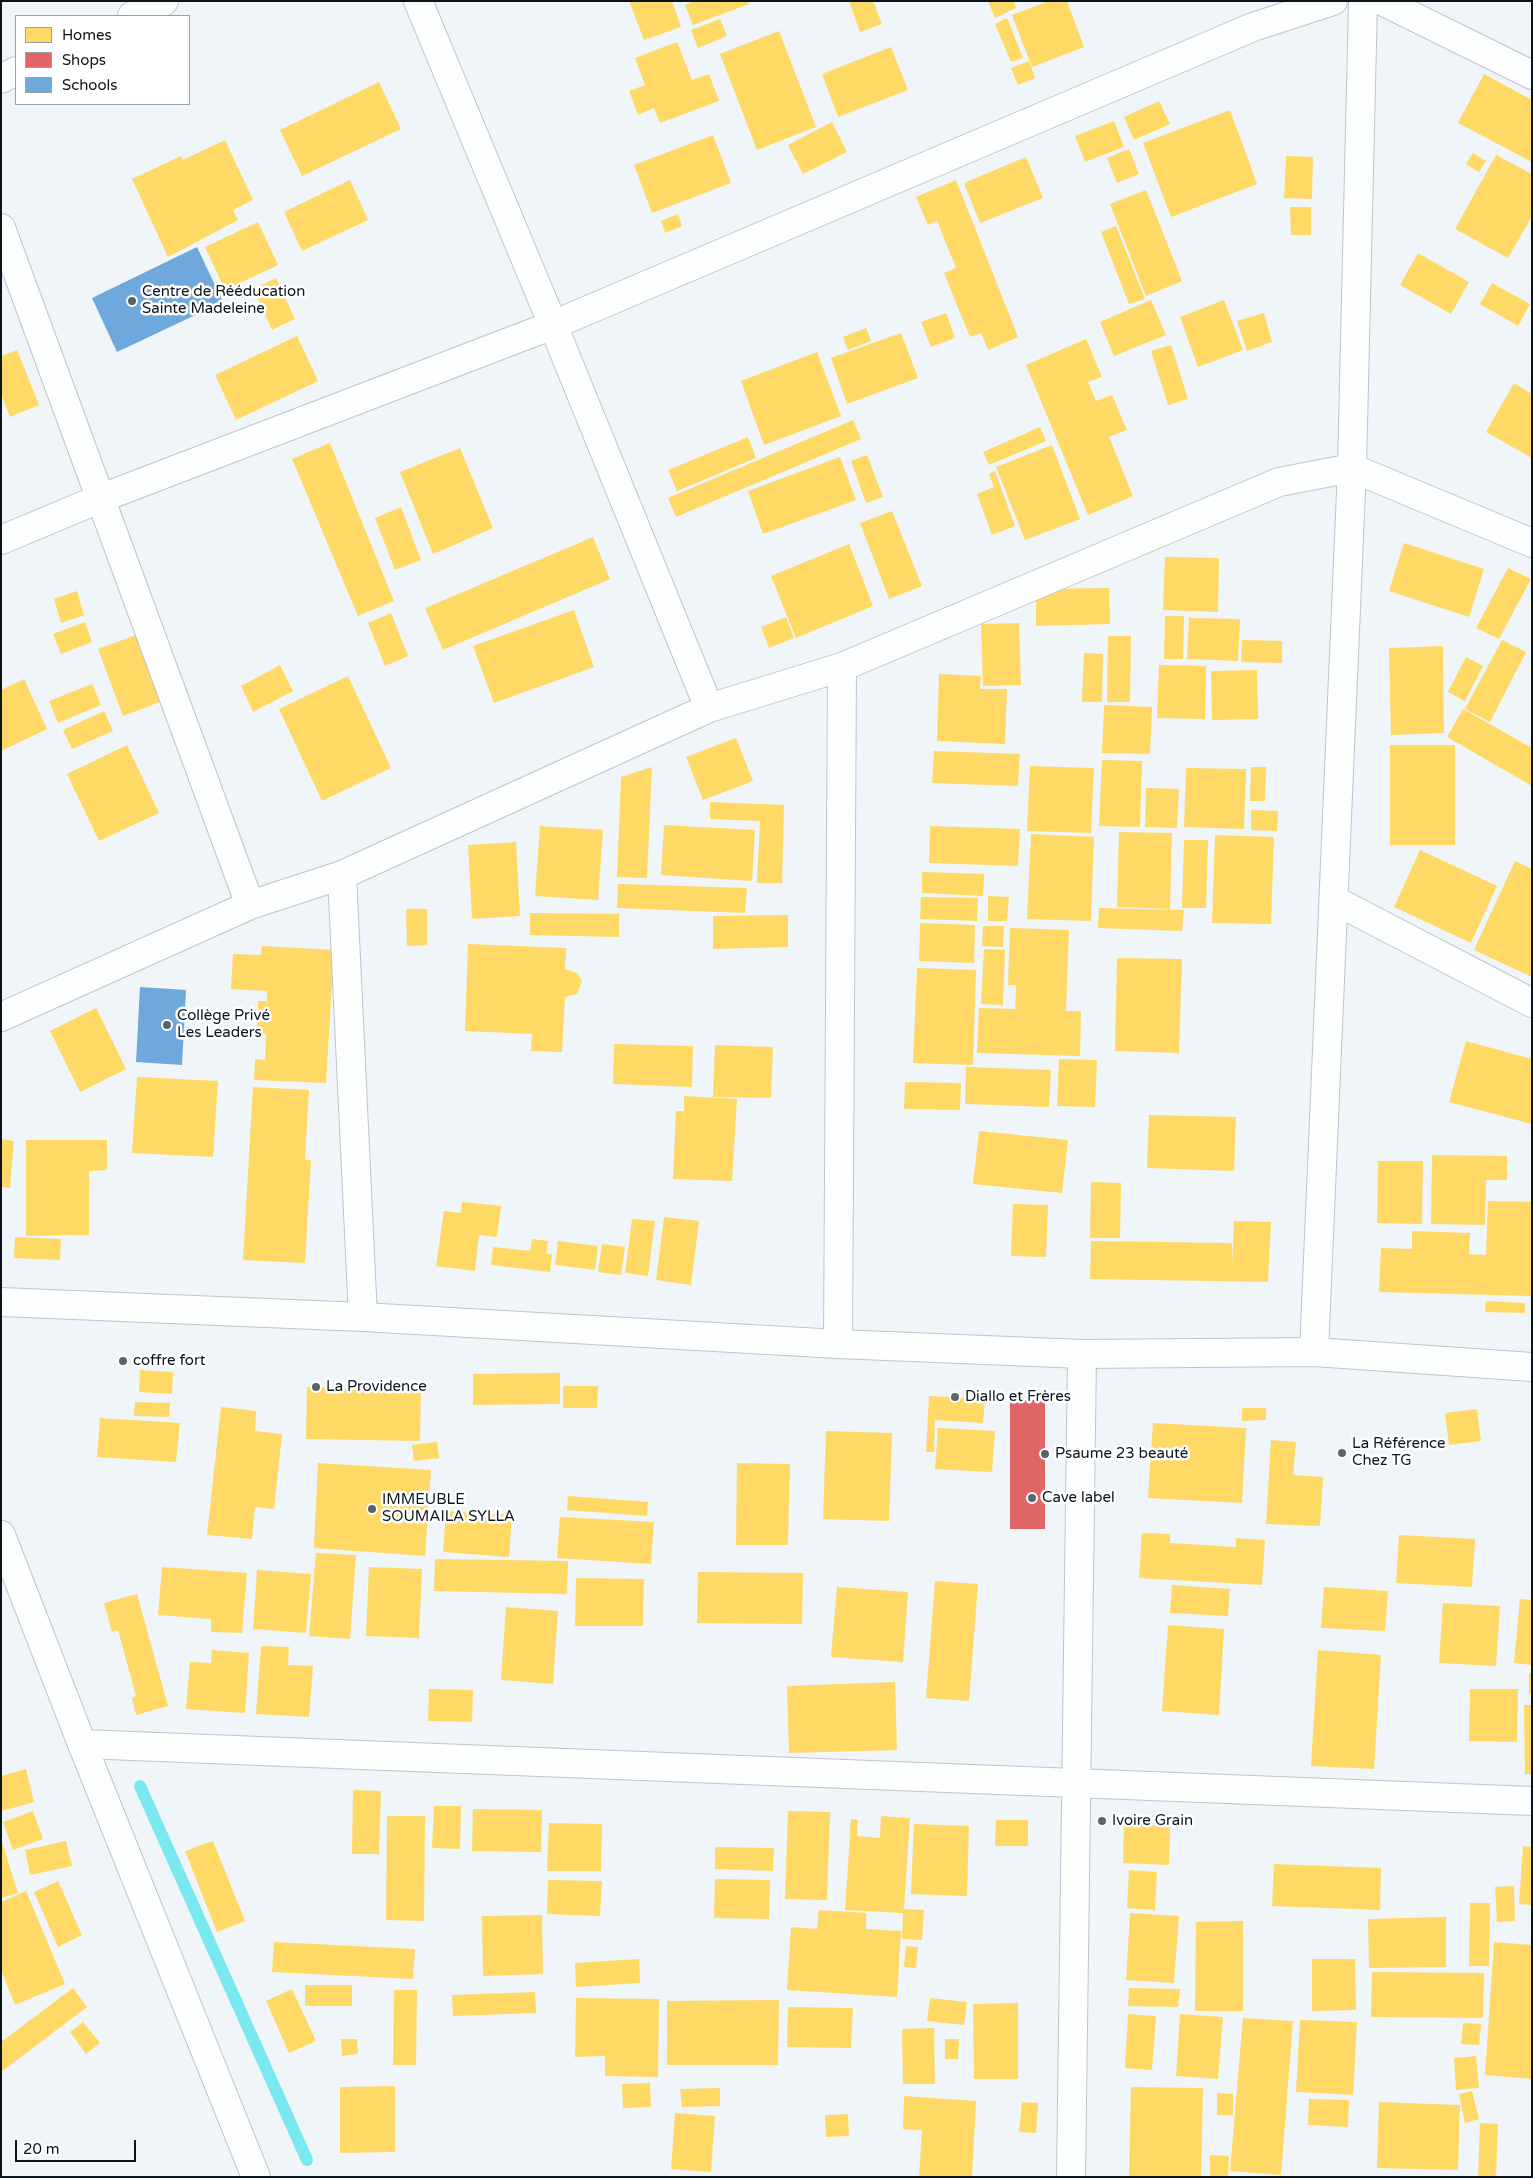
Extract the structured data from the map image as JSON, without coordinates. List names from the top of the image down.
{
  "places": [
    "Centre de Rééducation Sainte Madeleine",
    "Collège Privé Les Leaders",
    "coffre fort",
    "La Providence",
    "Diallo et Frères",
    "La Référence Chez TG",
    "Psaume 23 beauté",
    "Cave label",
    "IMMEUBLE SOUMAILA SYLLA",
    "Ivoire Grain"
  ],
  "legend": ["Homes", "Shops", "Schools"],
  "scale_bar": "20 m"
}
